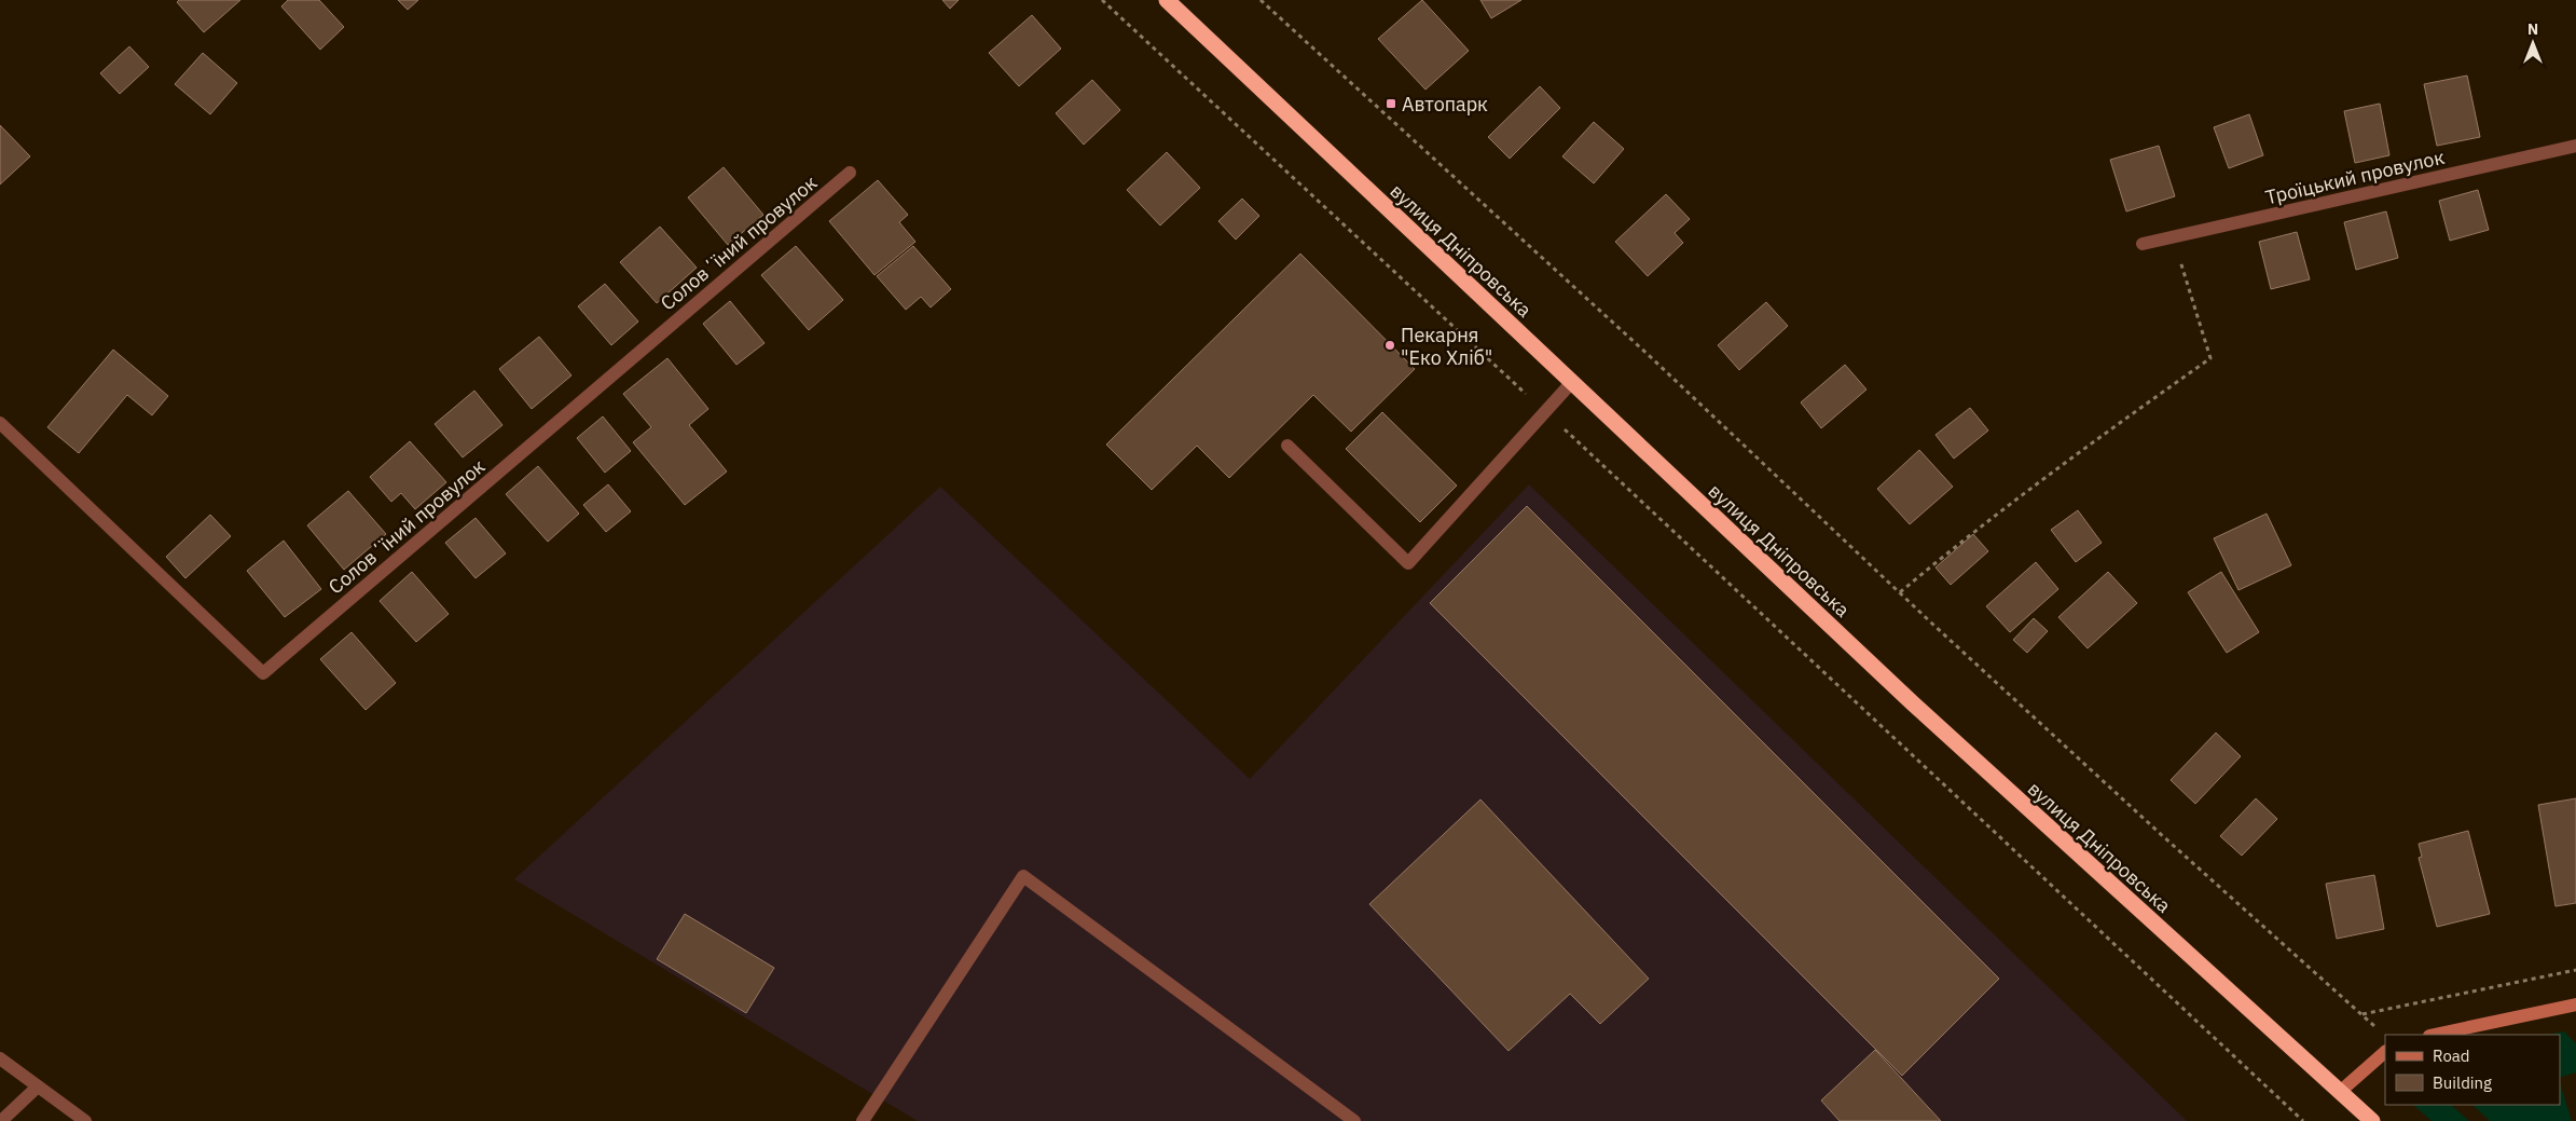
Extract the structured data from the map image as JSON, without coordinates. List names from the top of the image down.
{
  "streets": {
    "highway": ["вулиця Дніпровська"],
    "street": ["Троїцький провулок", "Соловʼїний провулок"]
  },
  "places": {
    "transit": ["Автопарк"],
    "other": ["Пекарня \"Еко Хліб\""]
  },
  "legend": ["Road", "Building"],
  "north": "top"
}
